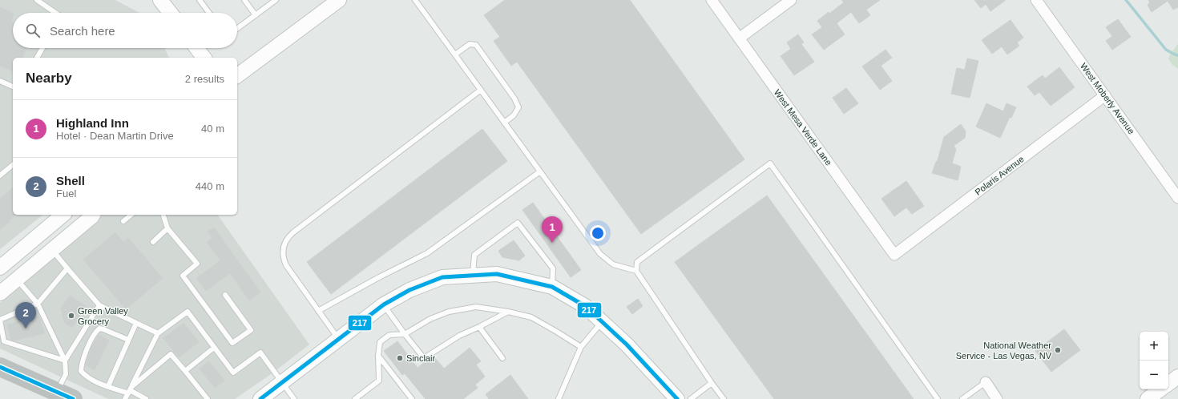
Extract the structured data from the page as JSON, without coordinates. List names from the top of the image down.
{
  "streets": {
    "street": ["West Moberly Avenue", "West Mesa Verde Lane", "Polaris Avenue"]
  },
  "crossings": [
    ["West Moberly Avenue", "Polaris Avenue"],
    ["West Mesa Verde Lane", "Polaris Avenue"]
  ],
  "places": ["Green Valley Grocery", "National Weather Service - Las Vegas, NV", "Sinclair"],
  "lines": ["transit line 217"],
  "page": {
    "search": "Search here",
    "heading": ["Nearby", "2 results"],
    "list": [
      {
        "mark": "1",
        "name": "Highland Inn",
        "note": "Hotel · Dean Martin Drive",
        "value": "40 m"
      },
      {
        "mark": "2",
        "name": "Shell",
        "note": "Fuel",
        "value": "440 m"
      }
    ],
    "pins": ["1", "2"],
    "map_buttons": ["+", "−"]
  }
}
